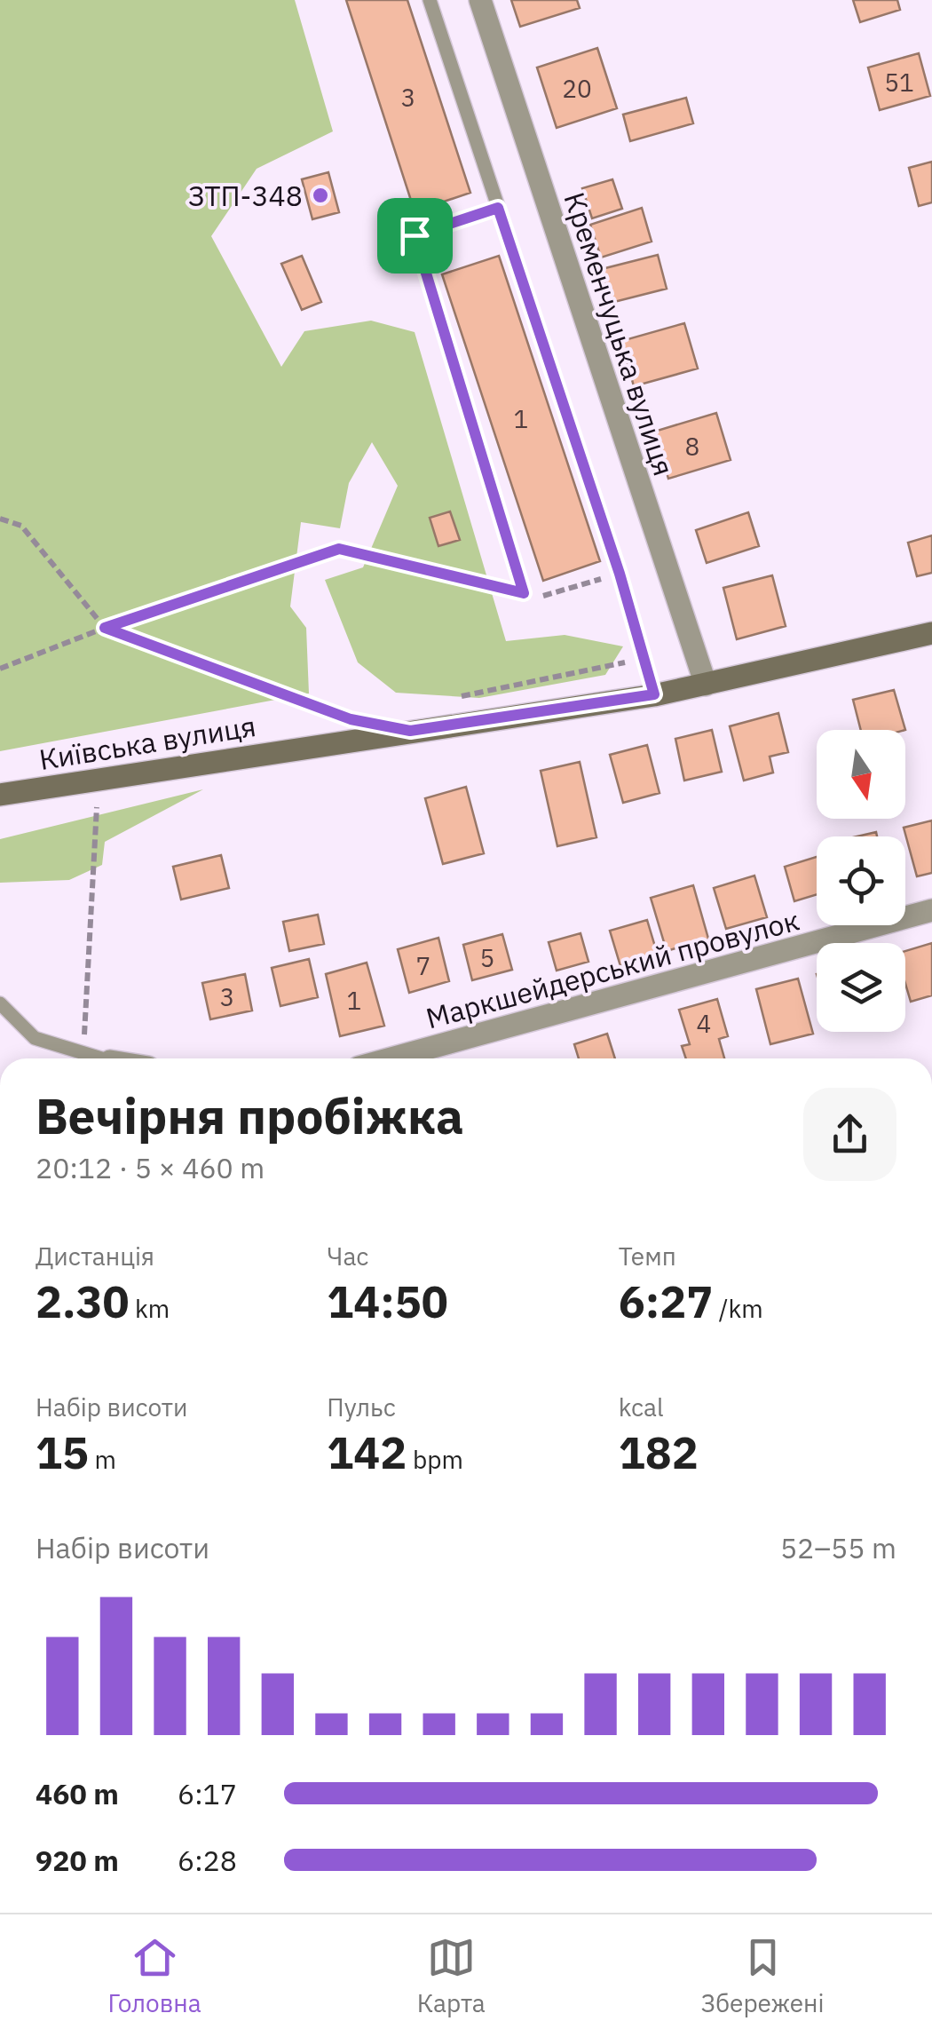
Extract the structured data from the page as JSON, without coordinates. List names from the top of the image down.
{
  "streets": {
    "street": ["Кременчуцька вулиця", "Київська вулиця", "Маркшейдерський провулок"]
  },
  "crossings": [
    ["Кременчуцька вулиця", "Київська вулиця"]
  ],
  "places": ["ЗТП-348"],
  "house_numbers": [
    "51",
    "20",
    "3",
    "1",
    "8",
    "5",
    "7",
    "3",
    "1",
    "4"
  ],
  "north": "bottom",
  "page": {
    "heading": ["Вечірня пробіжка", "20:12 · 5 × 460 m"],
    "stats": [
      ["Дистанція", "2.30 km"],
      ["Час", "14:50"],
      ["Темп", "6:27 /km"],
      ["Набір висоти", "15 m"],
      ["Пульс", "142 bpm"],
      ["kcal", "182"]
    ],
    "chart": ["Набір висоти", "52–55 m"],
    "list": [
      {
        "name": "460 m",
        "note": "6:17"
      },
      {
        "name": "920 m",
        "note": "6:28"
      }
    ],
    "tabs": ["Головна", "Карта", "Збережені"]
  }
}
